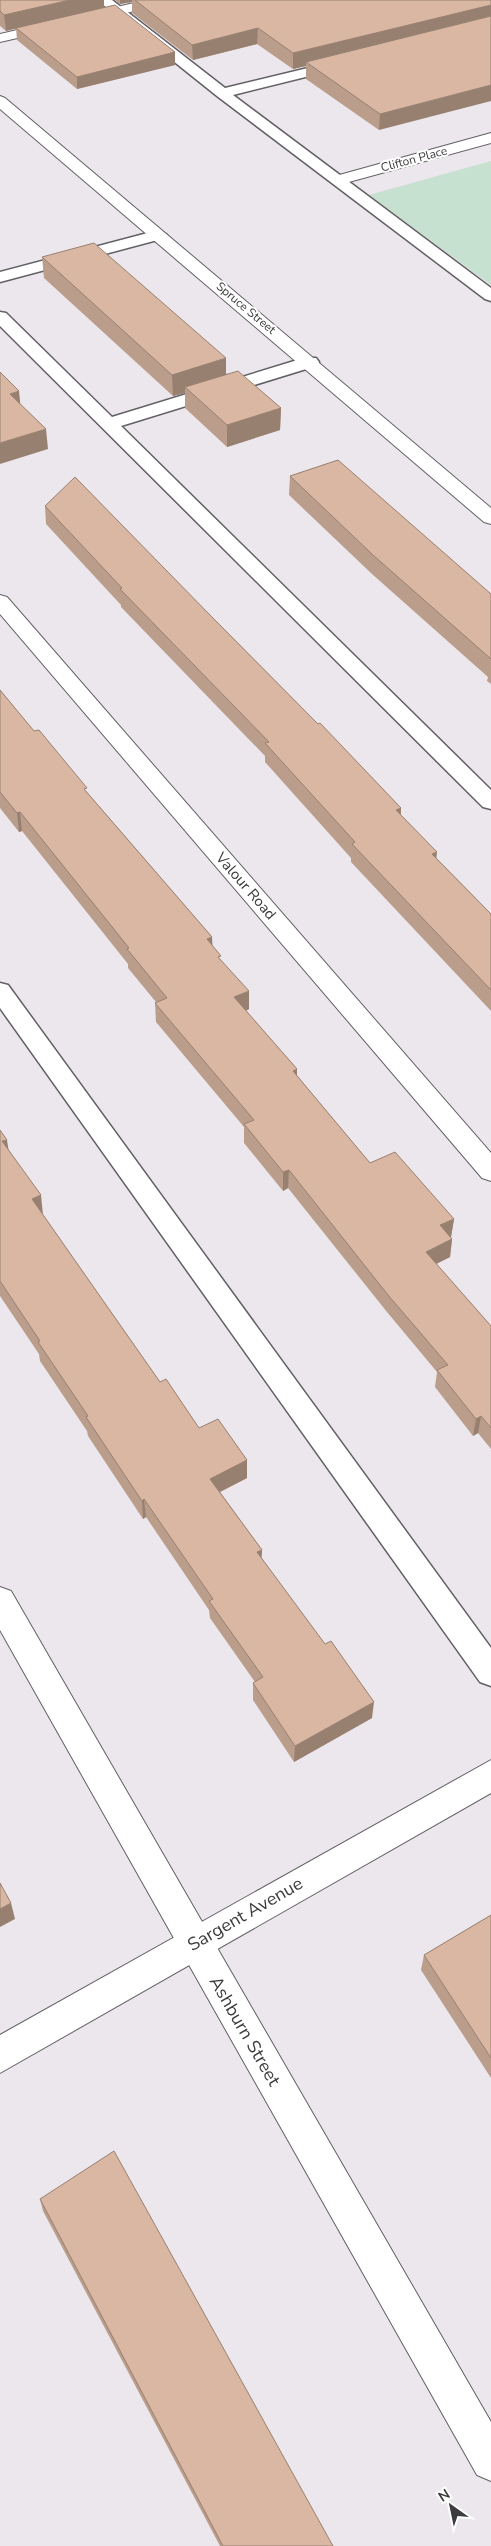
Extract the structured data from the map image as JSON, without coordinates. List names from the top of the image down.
{
  "streets": {
    "street": [
      "Clifton Place",
      "Spruce Street",
      "Valour Road",
      "Sargent Avenue",
      "Ashburn Street"
    ]
  },
  "crossings": [
    ["Sargent Avenue", "Ashburn Street"]
  ],
  "north": "top left"
}
